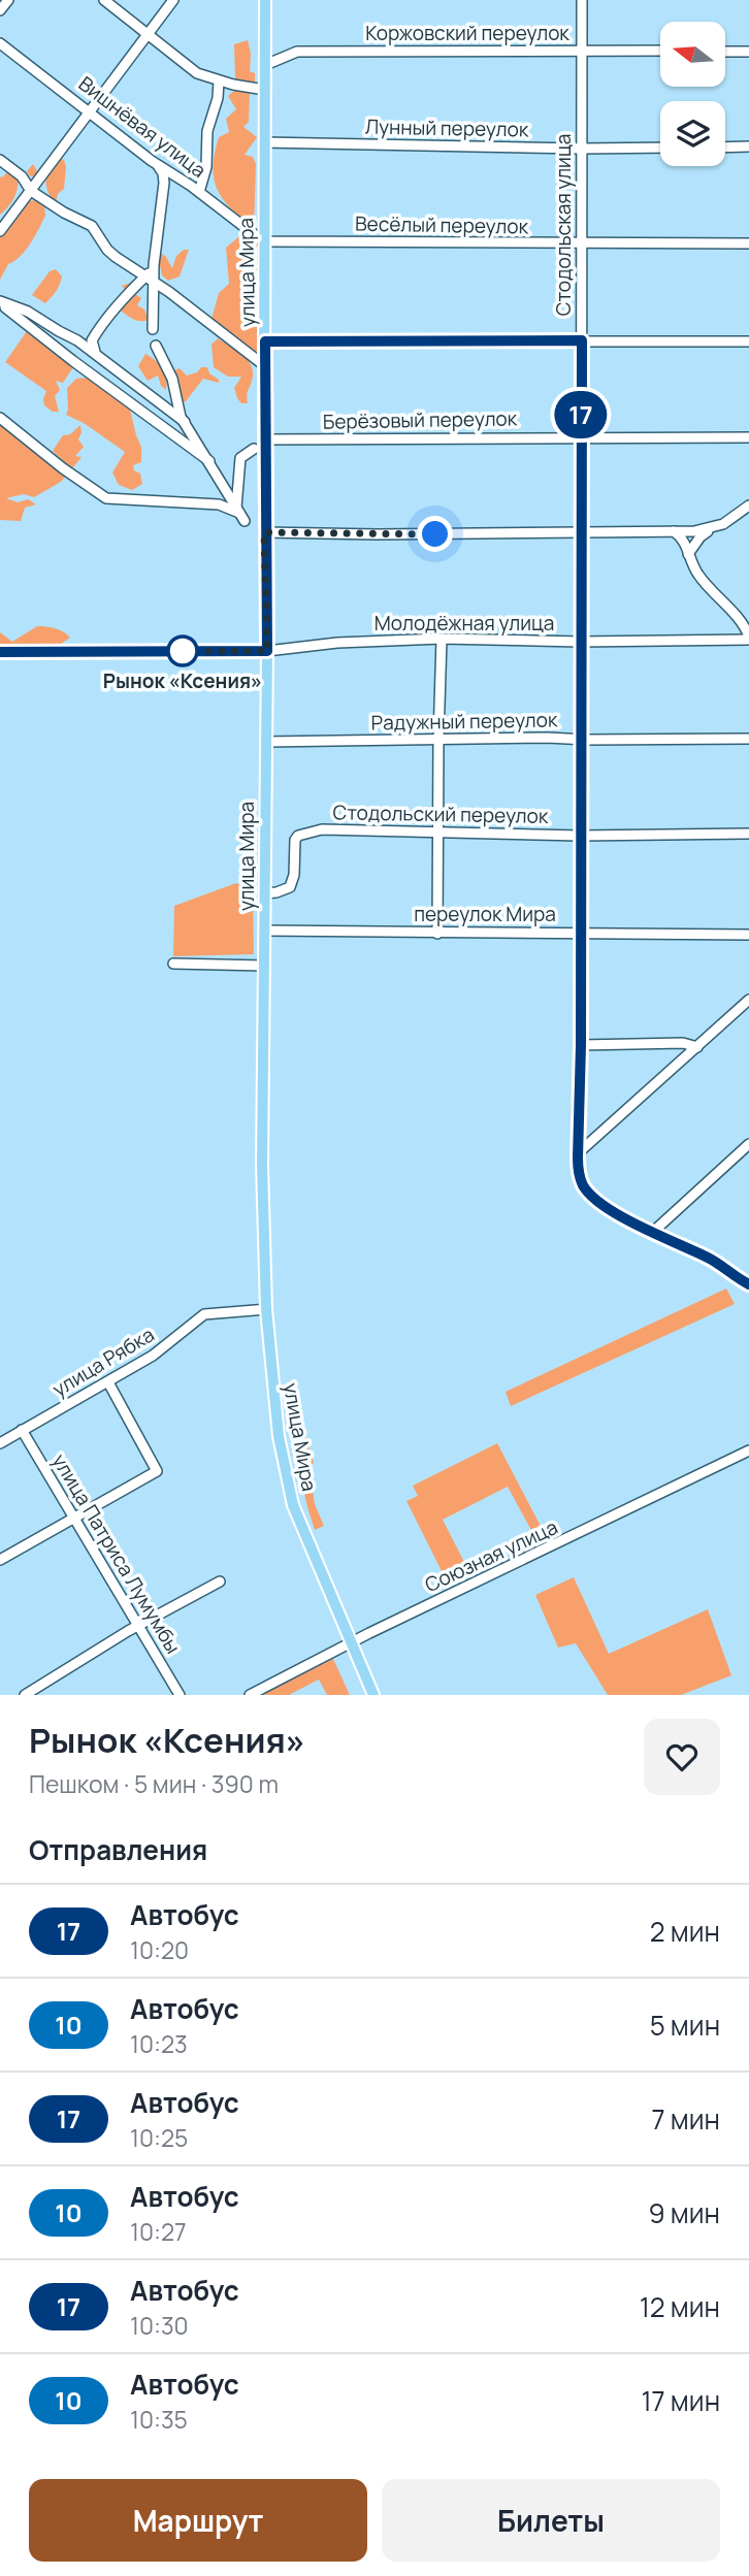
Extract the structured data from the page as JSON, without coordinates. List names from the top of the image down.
{
  "streets": {
    "main road": ["улица Мира"],
    "street": [
      "Коржовский переулок",
      "Вишнёвая улица",
      "Лунный переулок",
      "Весёлый переулок",
      "Стодольская улица",
      "Берёзовый переулок",
      "Молодёжная улица",
      "Радужный переулок",
      "Стодольский переулок",
      "переулок Мира",
      "улица Рябка",
      "улица Патриса Лумумбы",
      "Союзная улица"
    ]
  },
  "crossings": [
    ["Коржовский переулок", "Стодольская улица"],
    ["Коржовский переулок", "улица Мира"],
    ["Вишнёвая улица", "Весёлый переулок"],
    ["Вишнёвая улица", "улица Мира"],
    ["Лунный переулок", "Стодольская улица"],
    ["Лунный переулок", "улица Мира"],
    ["Весёлый переулок", "Стодольская улица"],
    ["Весёлый переулок", "улица Мира"],
    ["Стодольская улица", "Берёзовый переулок"],
    ["Стодольская улица", "Молодёжная улица"],
    ["Стодольская улица", "Радужный переулок"],
    ["Стодольская улица", "Стодольский переулок"],
    ["Стодольская улица", "переулок Мира"],
    ["улица Мира", "Берёзовый переулок"],
    ["улица Мира", "Молодёжная улица"],
    ["улица Мира", "Радужный переулок"],
    ["улица Мира", "Стодольский переулок"],
    ["улица Мира", "переулок Мира"],
    ["улица Мира", "улица Рябка"],
    ["улица Мира", "Союзная улица"],
    ["улица Рябка", "улица Патриса Лумумбы"]
  ],
  "places": ["Рынок «Ксения»"],
  "lines": ["bus line 17"],
  "north": "left",
  "page": {
    "on_map": "17",
    "heading": [
      ["Рынок «Ксения»", "Пешком · 5 мин · 390 m"],
      "Отправления"
    ],
    "list": [
      {
        "mark": "17",
        "name": "Автобус",
        "note": "10:20",
        "value": "2 мин"
      },
      {
        "mark": "10",
        "name": "Автобус",
        "note": "10:23",
        "value": "5 мин"
      },
      {
        "mark": "17",
        "name": "Автобус",
        "note": "10:25",
        "value": "7 мин"
      },
      {
        "mark": "10",
        "name": "Автобус",
        "note": "10:27",
        "value": "9 мин"
      },
      {
        "mark": "17",
        "name": "Автобус",
        "note": "10:30",
        "value": "12 мин"
      },
      {
        "mark": "10",
        "name": "Автобус",
        "note": "10:35",
        "value": "17 мин"
      }
    ],
    "buttons": ["Маршрут", "Билеты"]
  }
}
